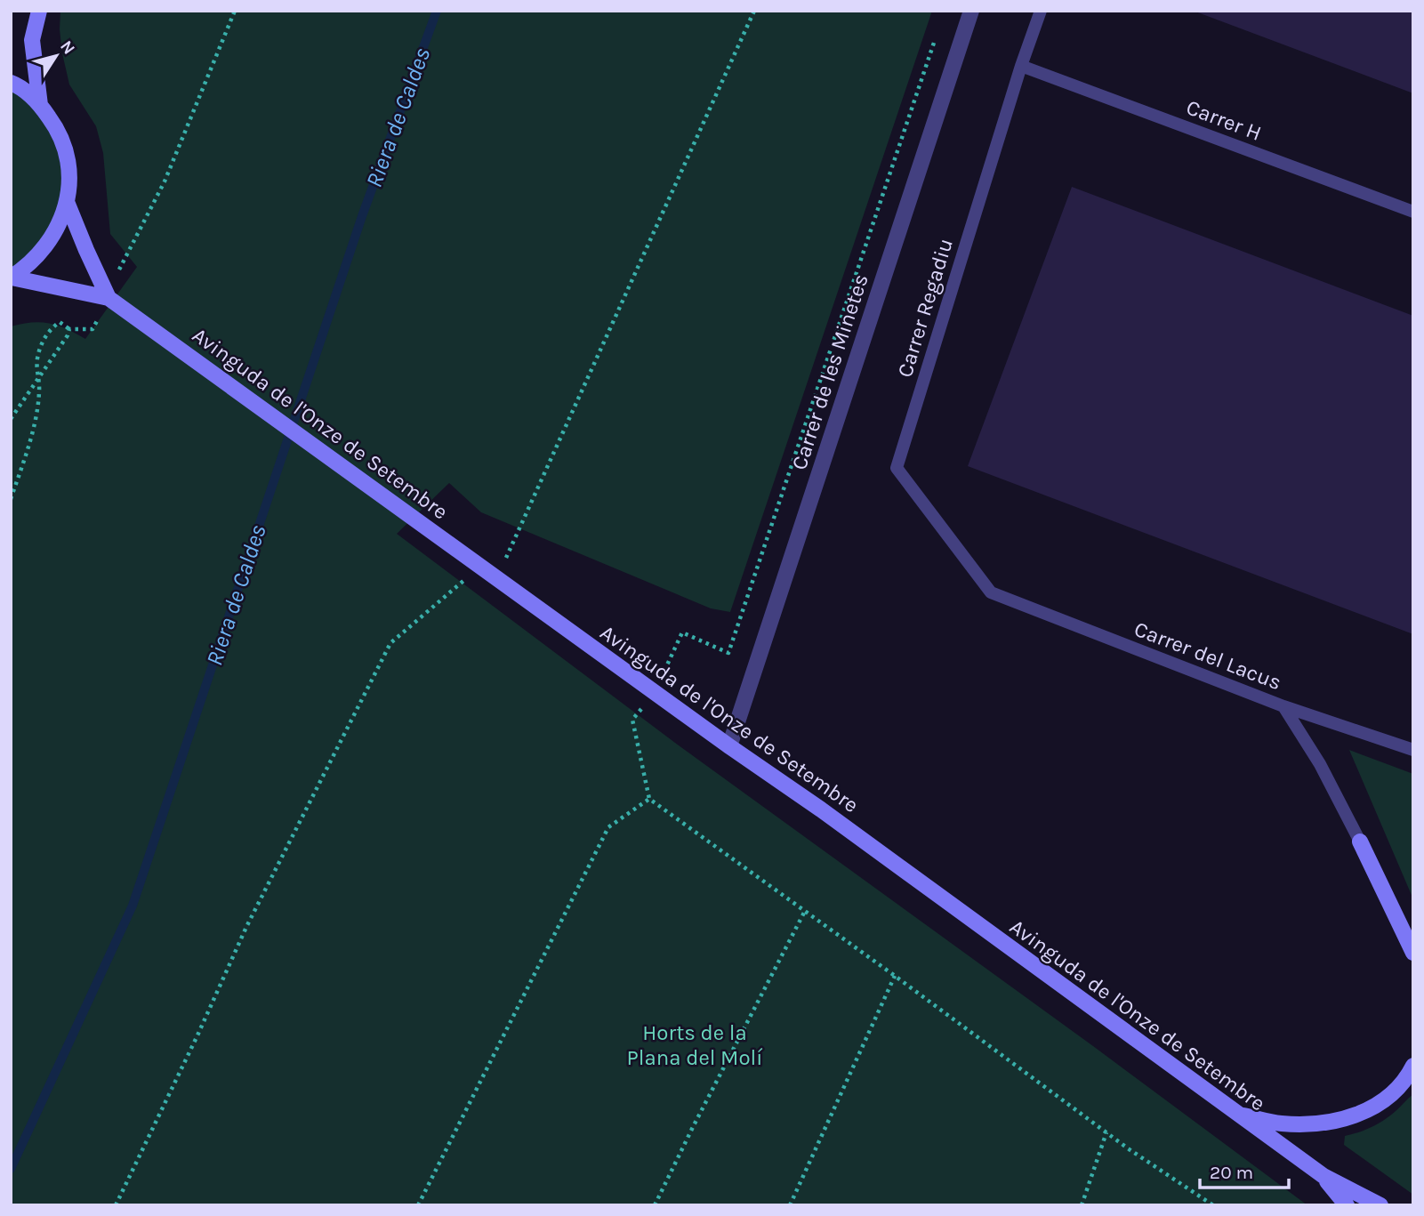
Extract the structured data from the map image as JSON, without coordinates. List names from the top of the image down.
{
  "streets": {
    "main road": ["Avinguda de l'Onze de Setembre"],
    "street": ["Carrer de les Minetes"],
    "lane": ["Carrer H", "Carrer Regadiu", "Carrer del Lacus"]
  },
  "crossings": [
    ["Carrer H", "Carrer Regadiu"],
    ["Carrer Regadiu", "Carrer del Lacus"],
    ["Carrer de les Minetes", "Avinguda de l'Onze de Setembre"]
  ],
  "water": ["Riera de Caldes"],
  "parks": ["Horts de la Plana del Molí"],
  "scale_bar": "20 m",
  "north": "top right"
}
